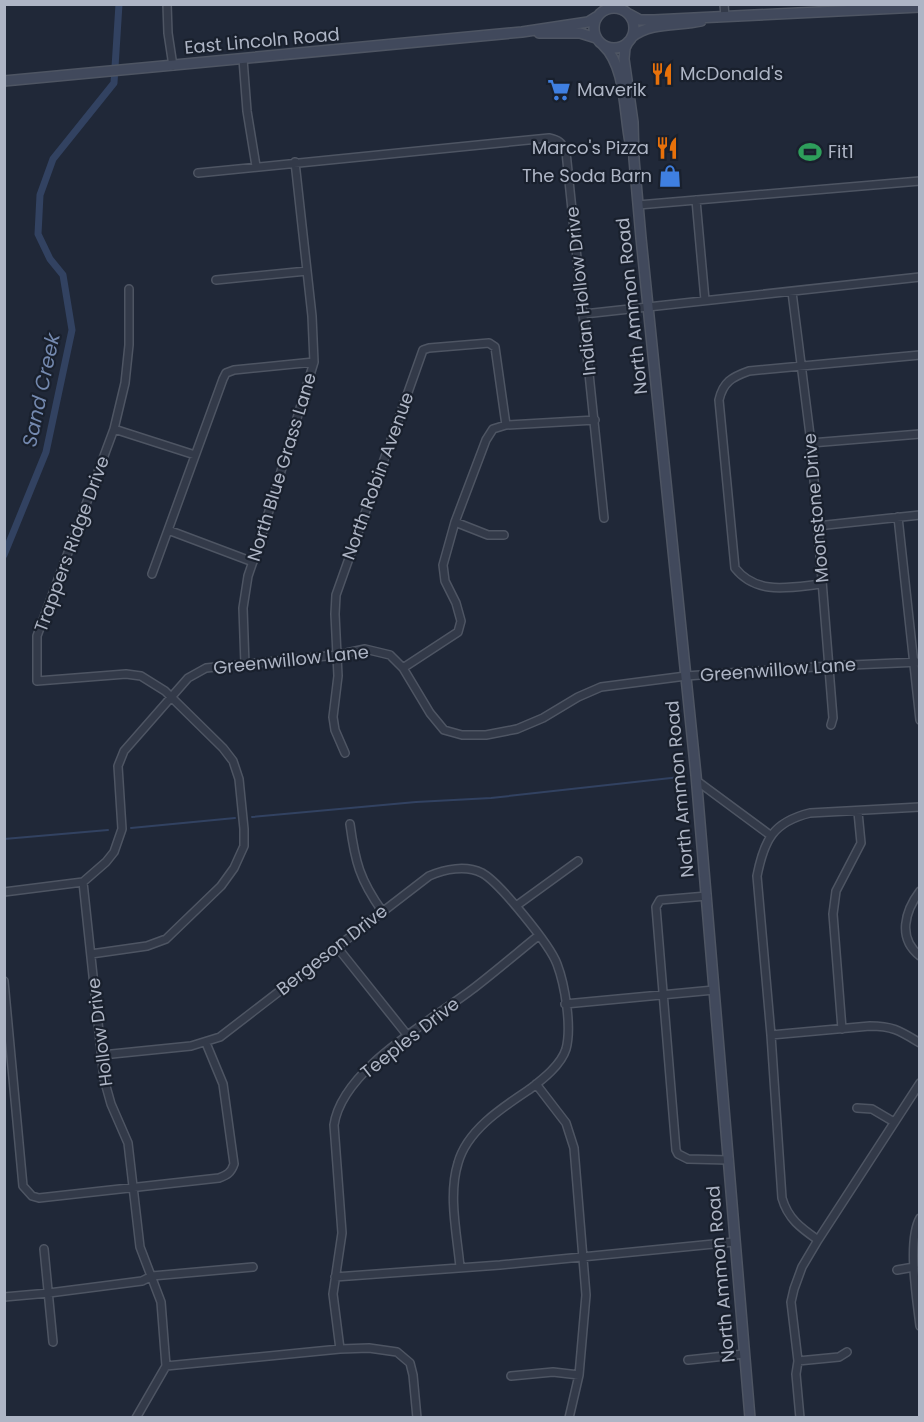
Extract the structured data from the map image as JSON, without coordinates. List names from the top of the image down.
{
  "streets": {
    "main road": ["East Lincoln Road", "North Ammon Road"],
    "street": [
      "Indian Hollow Drive",
      "North Blue Grass Lane",
      "North Robin Avenue",
      "Moonstone Drive",
      "Trappers Ridge Drive",
      "Greenwillow Lane",
      "Bergeson Drive",
      "Hollow Drive",
      "Teeples Drive"
    ]
  },
  "crossings": [
    ["East Lincoln Road", "North Ammon Road"],
    ["Indian Hollow Drive", "North Blue Grass Lane"],
    ["North Ammon Road", "Greenwillow Lane"],
    ["North Blue Grass Lane", "Greenwillow Lane"],
    ["North Robin Avenue", "Greenwillow Lane"],
    ["Moonstone Drive", "Greenwillow Lane"],
    ["Trappers Ridge Drive", "Greenwillow Lane"],
    ["Trappers Ridge Drive", "Hollow Drive"],
    ["Greenwillow Lane", "Hollow Drive"],
    ["Bergeson Drive", "Hollow Drive"],
    ["Bergeson Drive", "Teeples Drive"]
  ],
  "water": ["Sand Creek"],
  "places": {
    "restaurant": ["McDonald's", "Marco's Pizza"],
    "supermarket": ["Maverik"],
    "sports": ["Fit1"],
    "shop": ["The Soda Barn"]
  }
}
